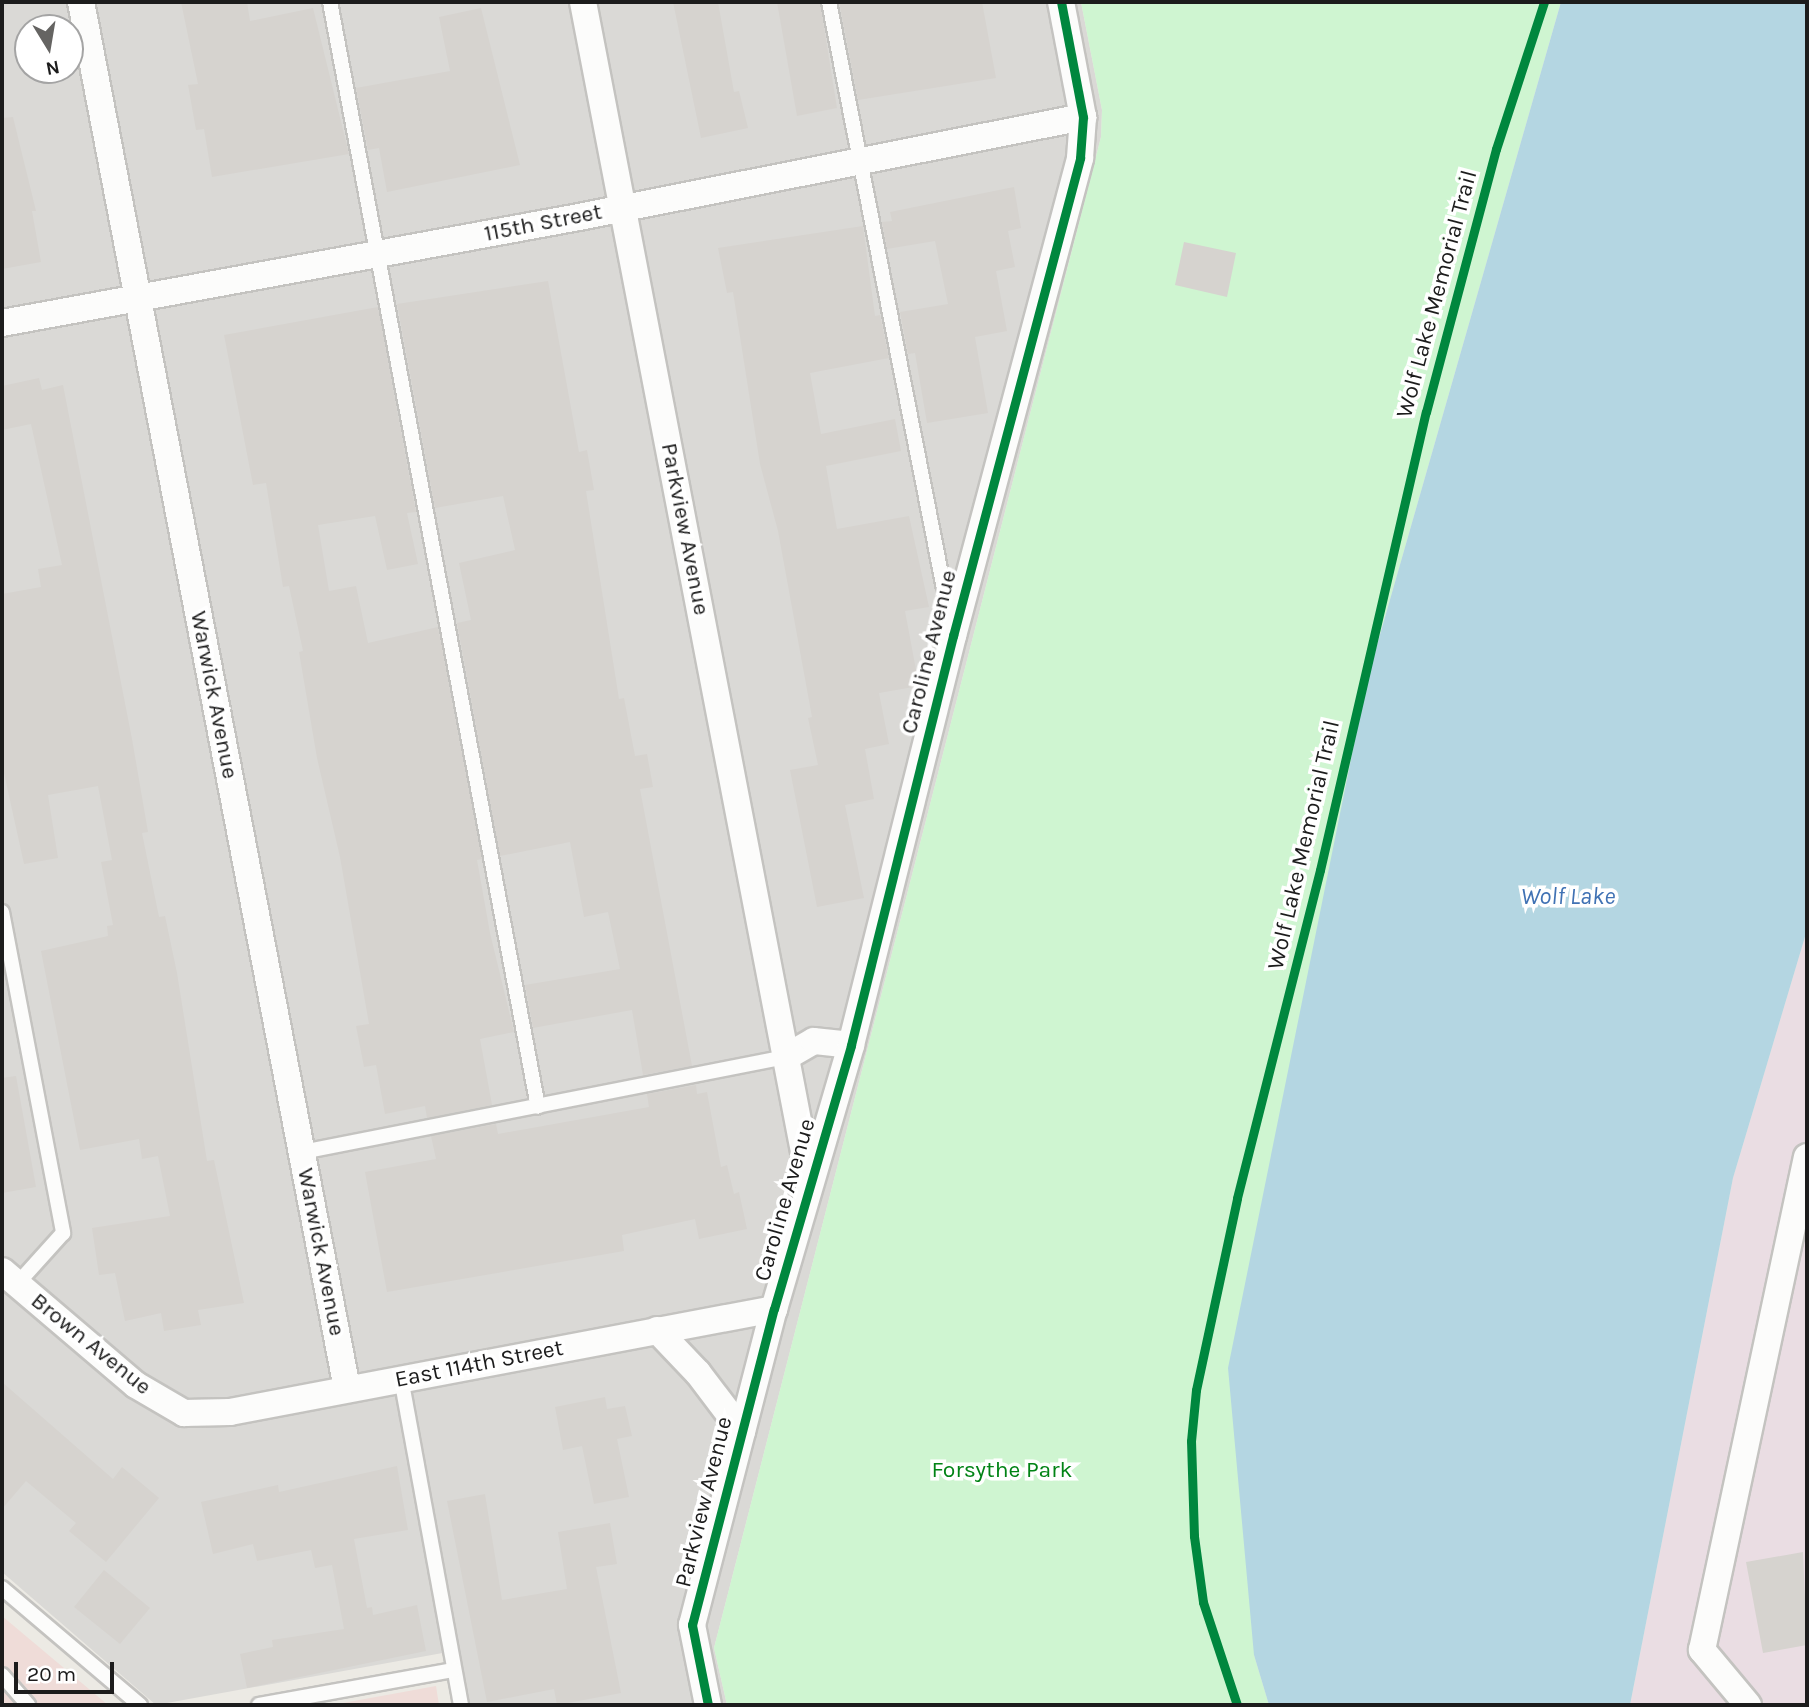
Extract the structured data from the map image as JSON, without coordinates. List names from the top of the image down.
{
  "streets": {
    "street": [
      "115th Street",
      "Parkview Avenue",
      "Caroline Avenue",
      "Warwick Avenue",
      "Brown Avenue",
      "East 114th Street"
    ],
    "cycle path": ["Wolf Lake Memorial Trail"]
  },
  "crossings": [
    ["115th Street", "Parkview Avenue"],
    ["115th Street", "Caroline Avenue"],
    ["115th Street", "Warwick Avenue"],
    ["Parkview Avenue", "Caroline Avenue"],
    ["Parkview Avenue", "East 114th Street"],
    ["Caroline Avenue", "East 114th Street"],
    ["Warwick Avenue", "East 114th Street"],
    ["Brown Avenue", "East 114th Street"]
  ],
  "water": ["Wolf Lake"],
  "parks": ["Forsythe Park"],
  "scale_bar": "20 m",
  "north": "bottom"
}
